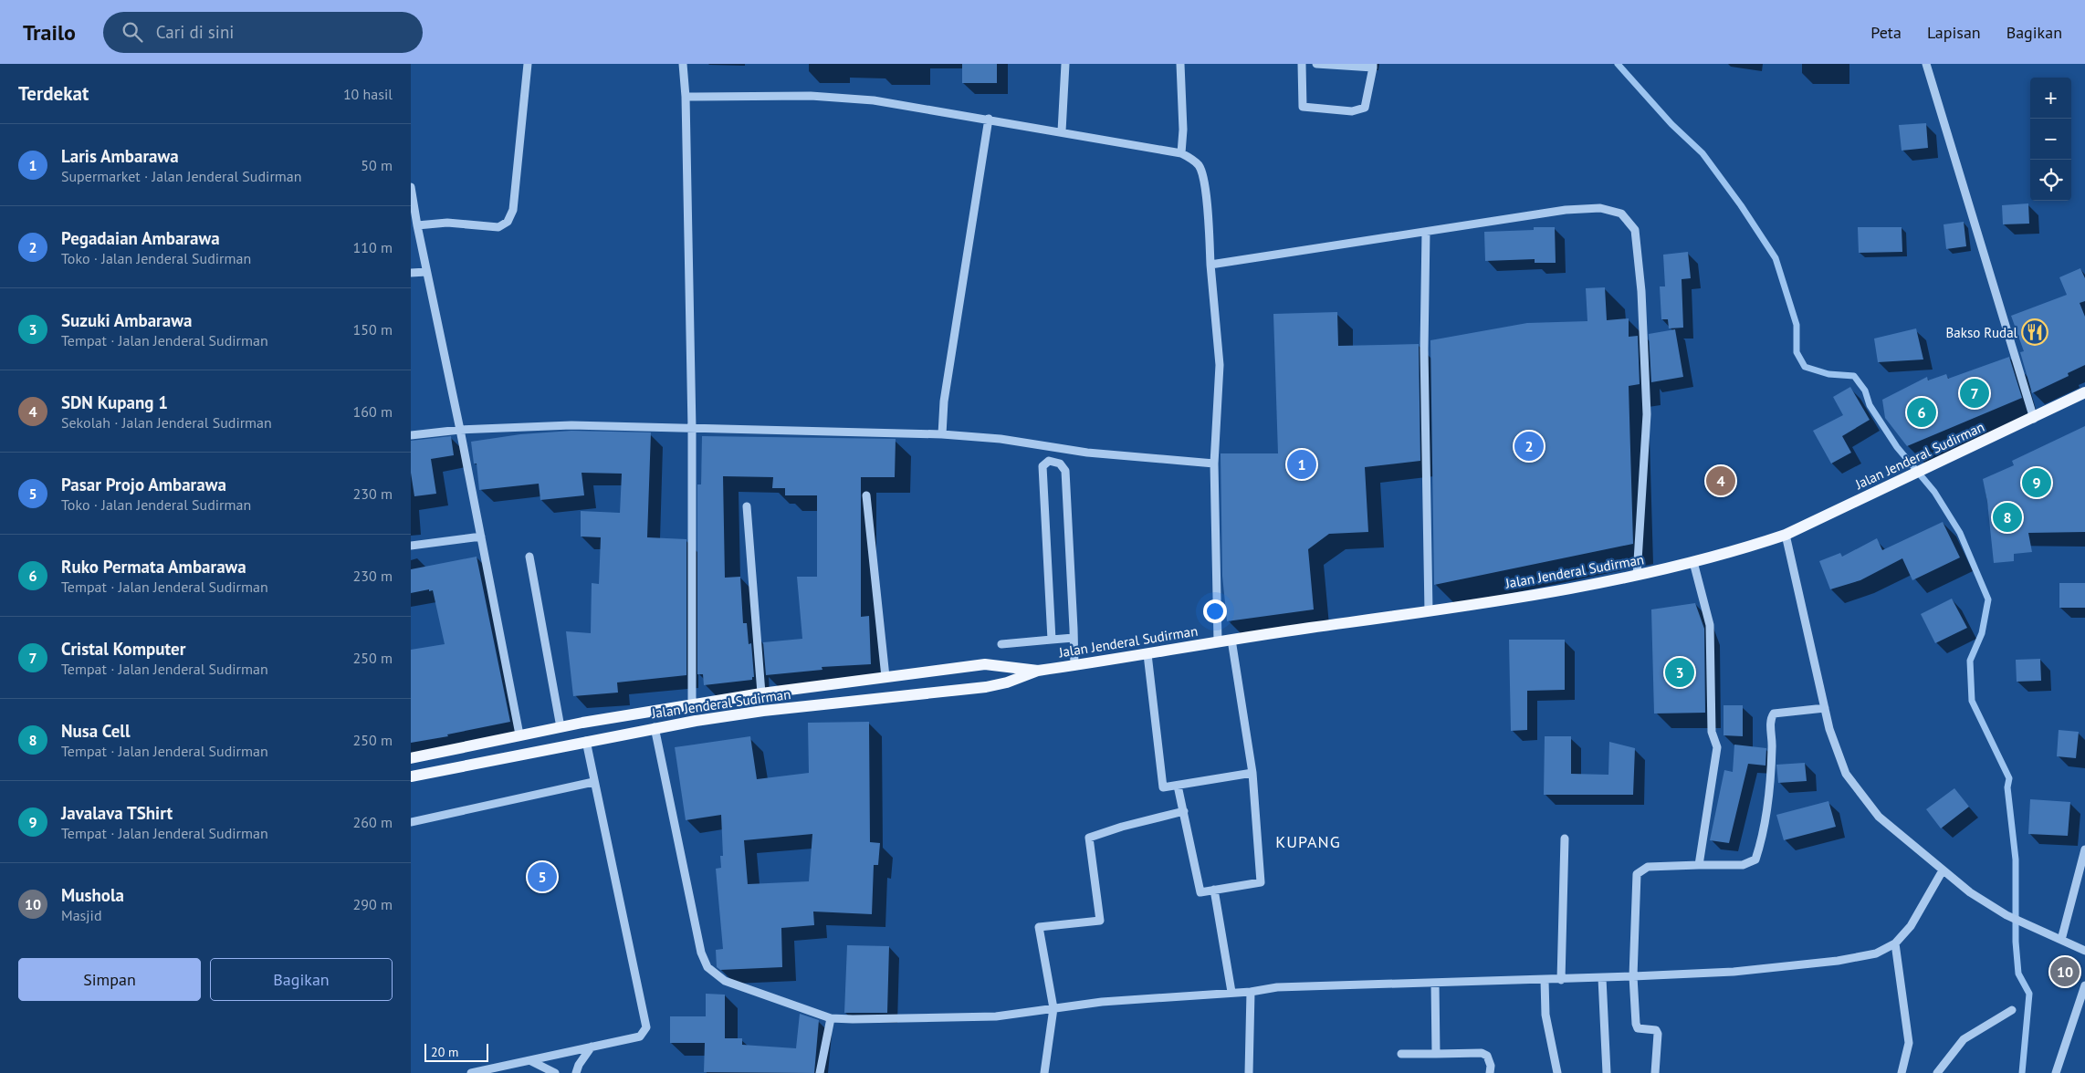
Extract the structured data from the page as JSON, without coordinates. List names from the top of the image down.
{
  "streets": {
    "main road": ["Jalan Jenderal Sudirman"]
  },
  "districts": ["KUPANG"],
  "places": {
    "restaurant": ["Bakso Rudal"]
  },
  "scale_bar": "20 m",
  "page": {
    "header": "Trailo",
    "search": "Cari di sini",
    "nav": ["Peta", "Lapisan", "Bagikan"],
    "heading": ["Terdekat", "10 hasil"],
    "map_buttons": ["+", "−"],
    "list": [
      {
        "mark": "1",
        "name": "Laris Ambarawa",
        "note": "Supermarket · Jalan Jenderal Sudirman",
        "value": "50 m"
      },
      {
        "mark": "2",
        "name": "Pegadaian Ambarawa",
        "note": "Toko · Jalan Jenderal Sudirman",
        "value": "110 m"
      },
      {
        "mark": "3",
        "name": "Suzuki Ambarawa",
        "note": "Tempat · Jalan Jenderal Sudirman",
        "value": "150 m"
      },
      {
        "mark": "4",
        "name": "SDN Kupang 1",
        "note": "Sekolah · Jalan Jenderal Sudirman",
        "value": "160 m"
      },
      {
        "mark": "5",
        "name": "Pasar Projo Ambarawa",
        "note": "Toko · Jalan Jenderal Sudirman",
        "value": "230 m"
      },
      {
        "mark": "6",
        "name": "Ruko Permata Ambarawa",
        "note": "Tempat · Jalan Jenderal Sudirman",
        "value": "230 m"
      },
      {
        "mark": "7",
        "name": "Cristal Komputer",
        "note": "Tempat · Jalan Jenderal Sudirman",
        "value": "250 m"
      },
      {
        "mark": "8",
        "name": "Nusa Cell",
        "note": "Tempat · Jalan Jenderal Sudirman",
        "value": "250 m"
      },
      {
        "mark": "9",
        "name": "Javalava TShirt",
        "note": "Tempat · Jalan Jenderal Sudirman",
        "value": "260 m"
      },
      {
        "mark": "10",
        "name": "Mushola",
        "note": "Masjid",
        "value": "290 m"
      }
    ],
    "pins": [
      "7",
      "6",
      "2",
      "1",
      "4",
      "9",
      "8",
      "3",
      "5",
      "10"
    ],
    "buttons": ["Simpan", "Bagikan"],
    "scale": "20 m"
  }
}
